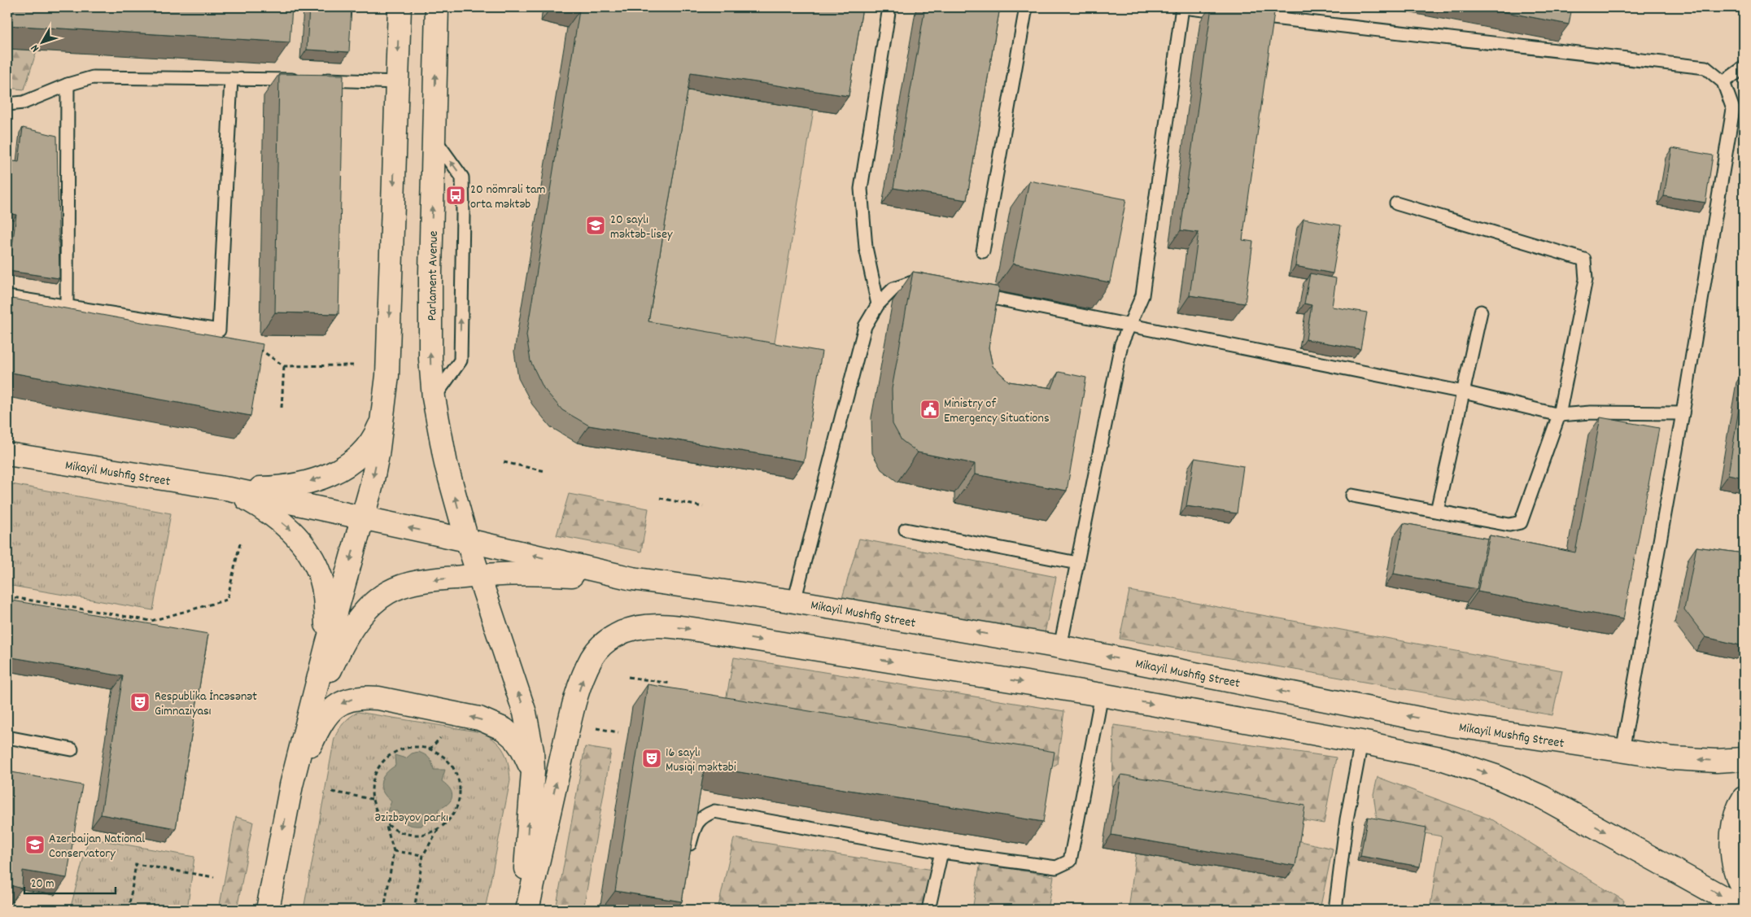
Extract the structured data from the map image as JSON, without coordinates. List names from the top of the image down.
{
  "streets": {
    "main road": ["Parlament Avenue", "Mikayil Mushfig Street"]
  },
  "parks": ["Əzizbəyov parkı"],
  "places": {
    "bus stop": ["20 nömrəli tam orta məktəb"],
    "school or university": ["20 saylı məktəb-lisey", "Azerbaijan National Conservatory"],
    "public building": ["Ministry of Emergency Situations"],
    "theatre": ["Respublika İncəsənət Gimnaziyası", "16 saylı Musiqi məktəbi"]
  },
  "scale_bar": "20 m",
  "north": "bottom left"
}
